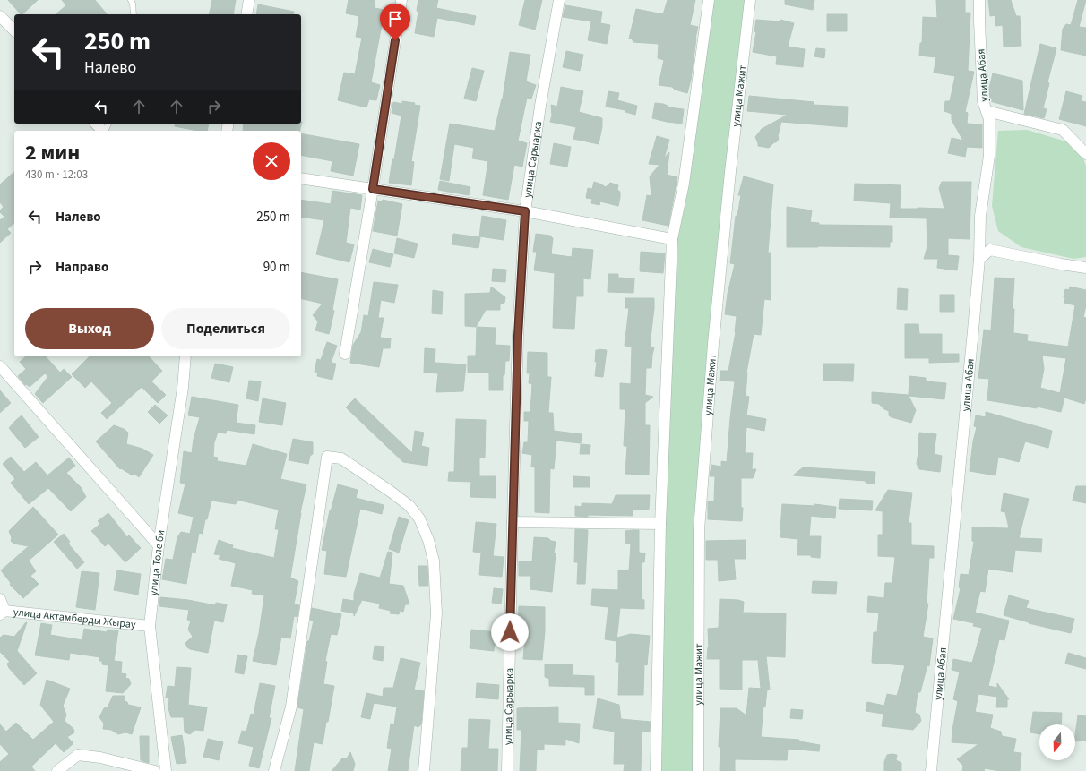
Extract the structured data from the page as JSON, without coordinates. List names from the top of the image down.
{
  "streets": {
    "street": [
      "улица Абая",
      "улица Мажит",
      "улица Сарыарка",
      "улица Толе би",
      "улица Актамберды Жырау"
    ]
  },
  "crossings": [
    ["улица Толе би", "улица Актамберды Жырау"]
  ],
  "north": "bottom",
  "page": {
    "turn": ["250 m", "Налево"],
    "heading": ["2 мин", "430 m · 12:03"],
    "list": [
      {
        "name": "Налево",
        "value": "250 m"
      },
      {
        "name": "Направо",
        "value": "90 m"
      }
    ],
    "buttons": ["Выход", "Поделиться"]
  }
}
